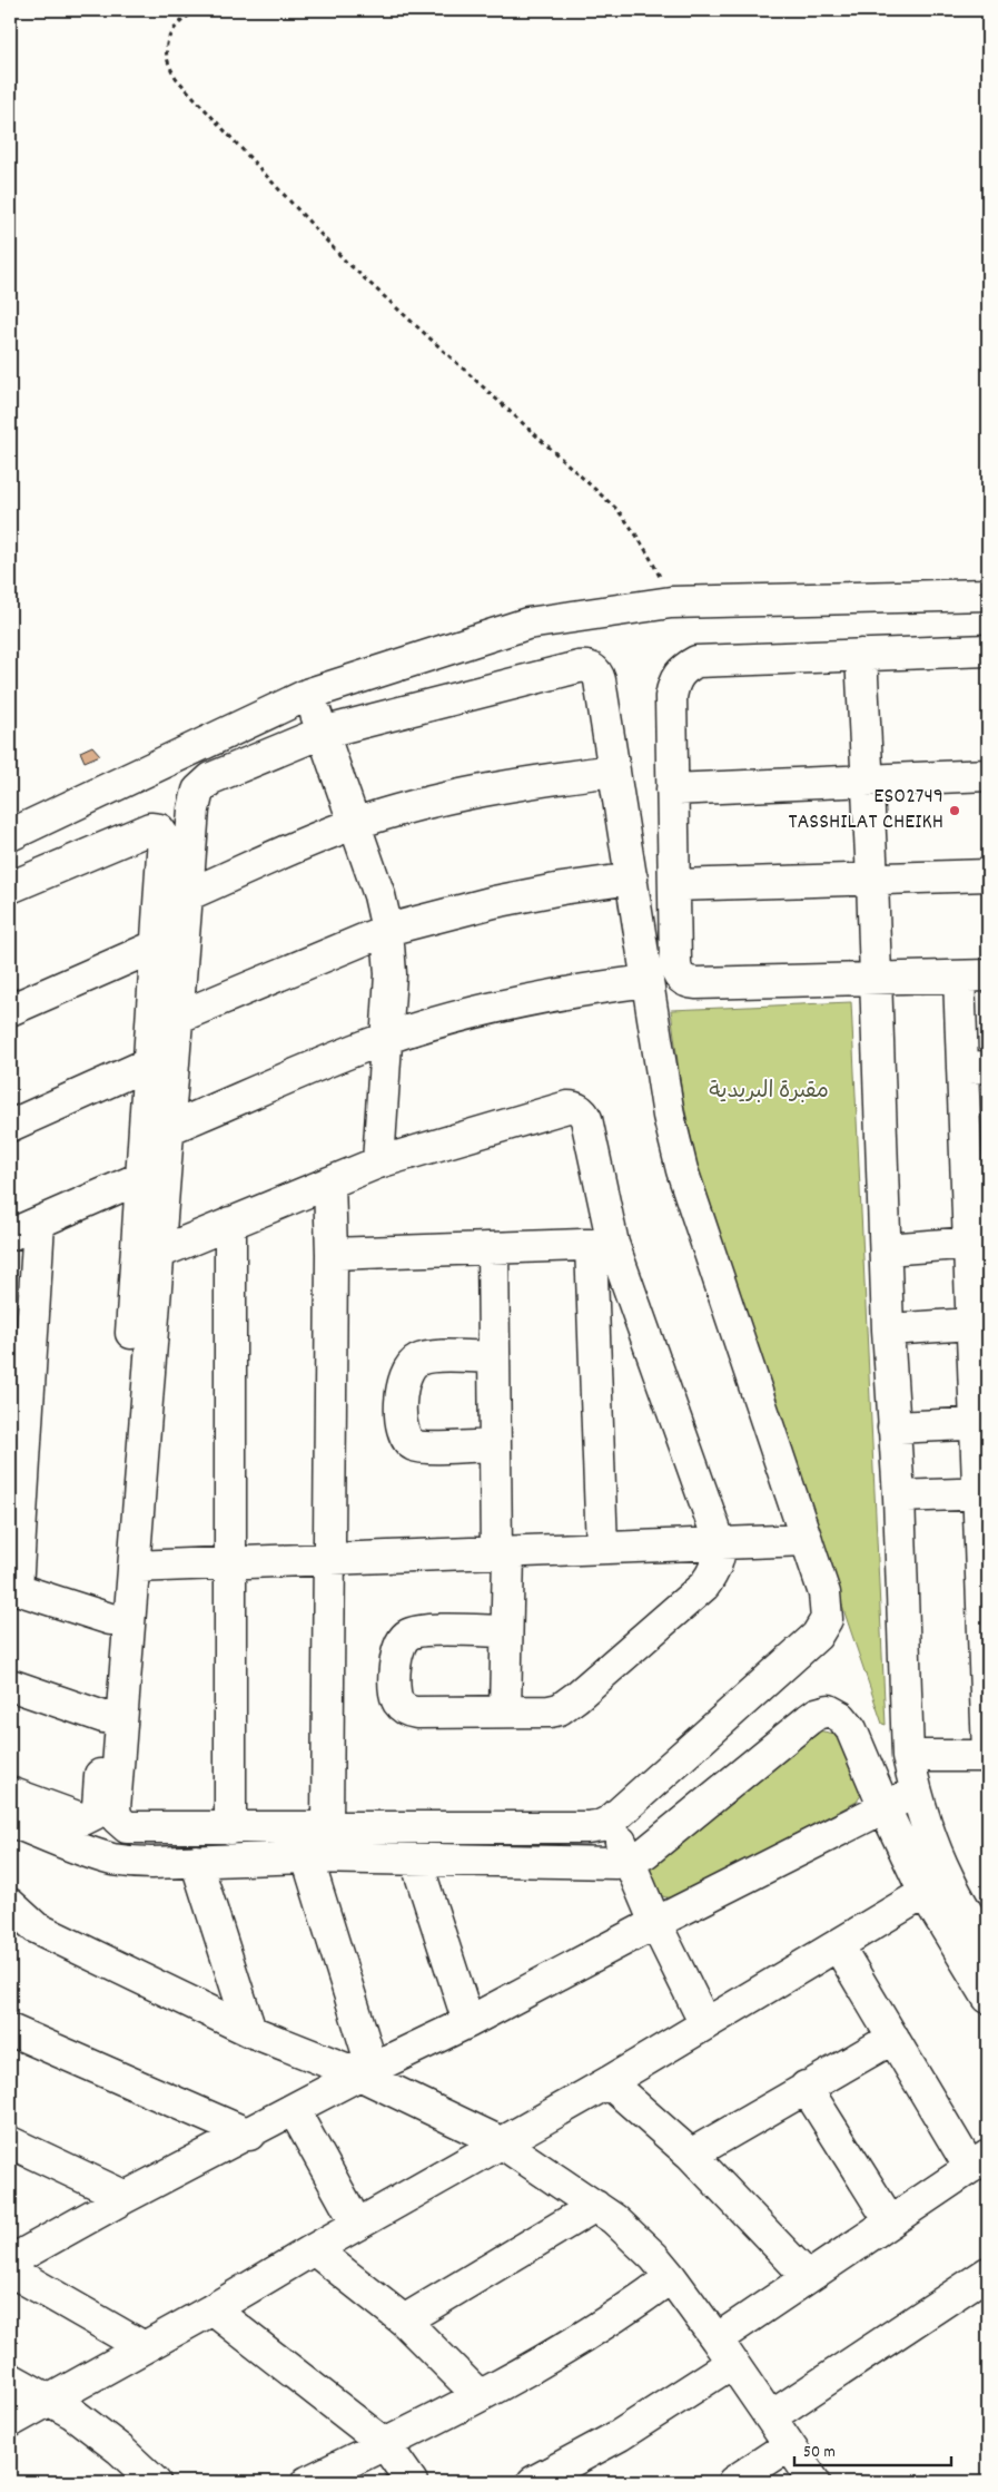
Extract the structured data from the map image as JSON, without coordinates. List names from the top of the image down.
{
  "parks": ["مقبرة البريدية"],
  "places": ["ES02749 TASSHILAT CHEIKH"],
  "scale_bar": "50 m"
}
